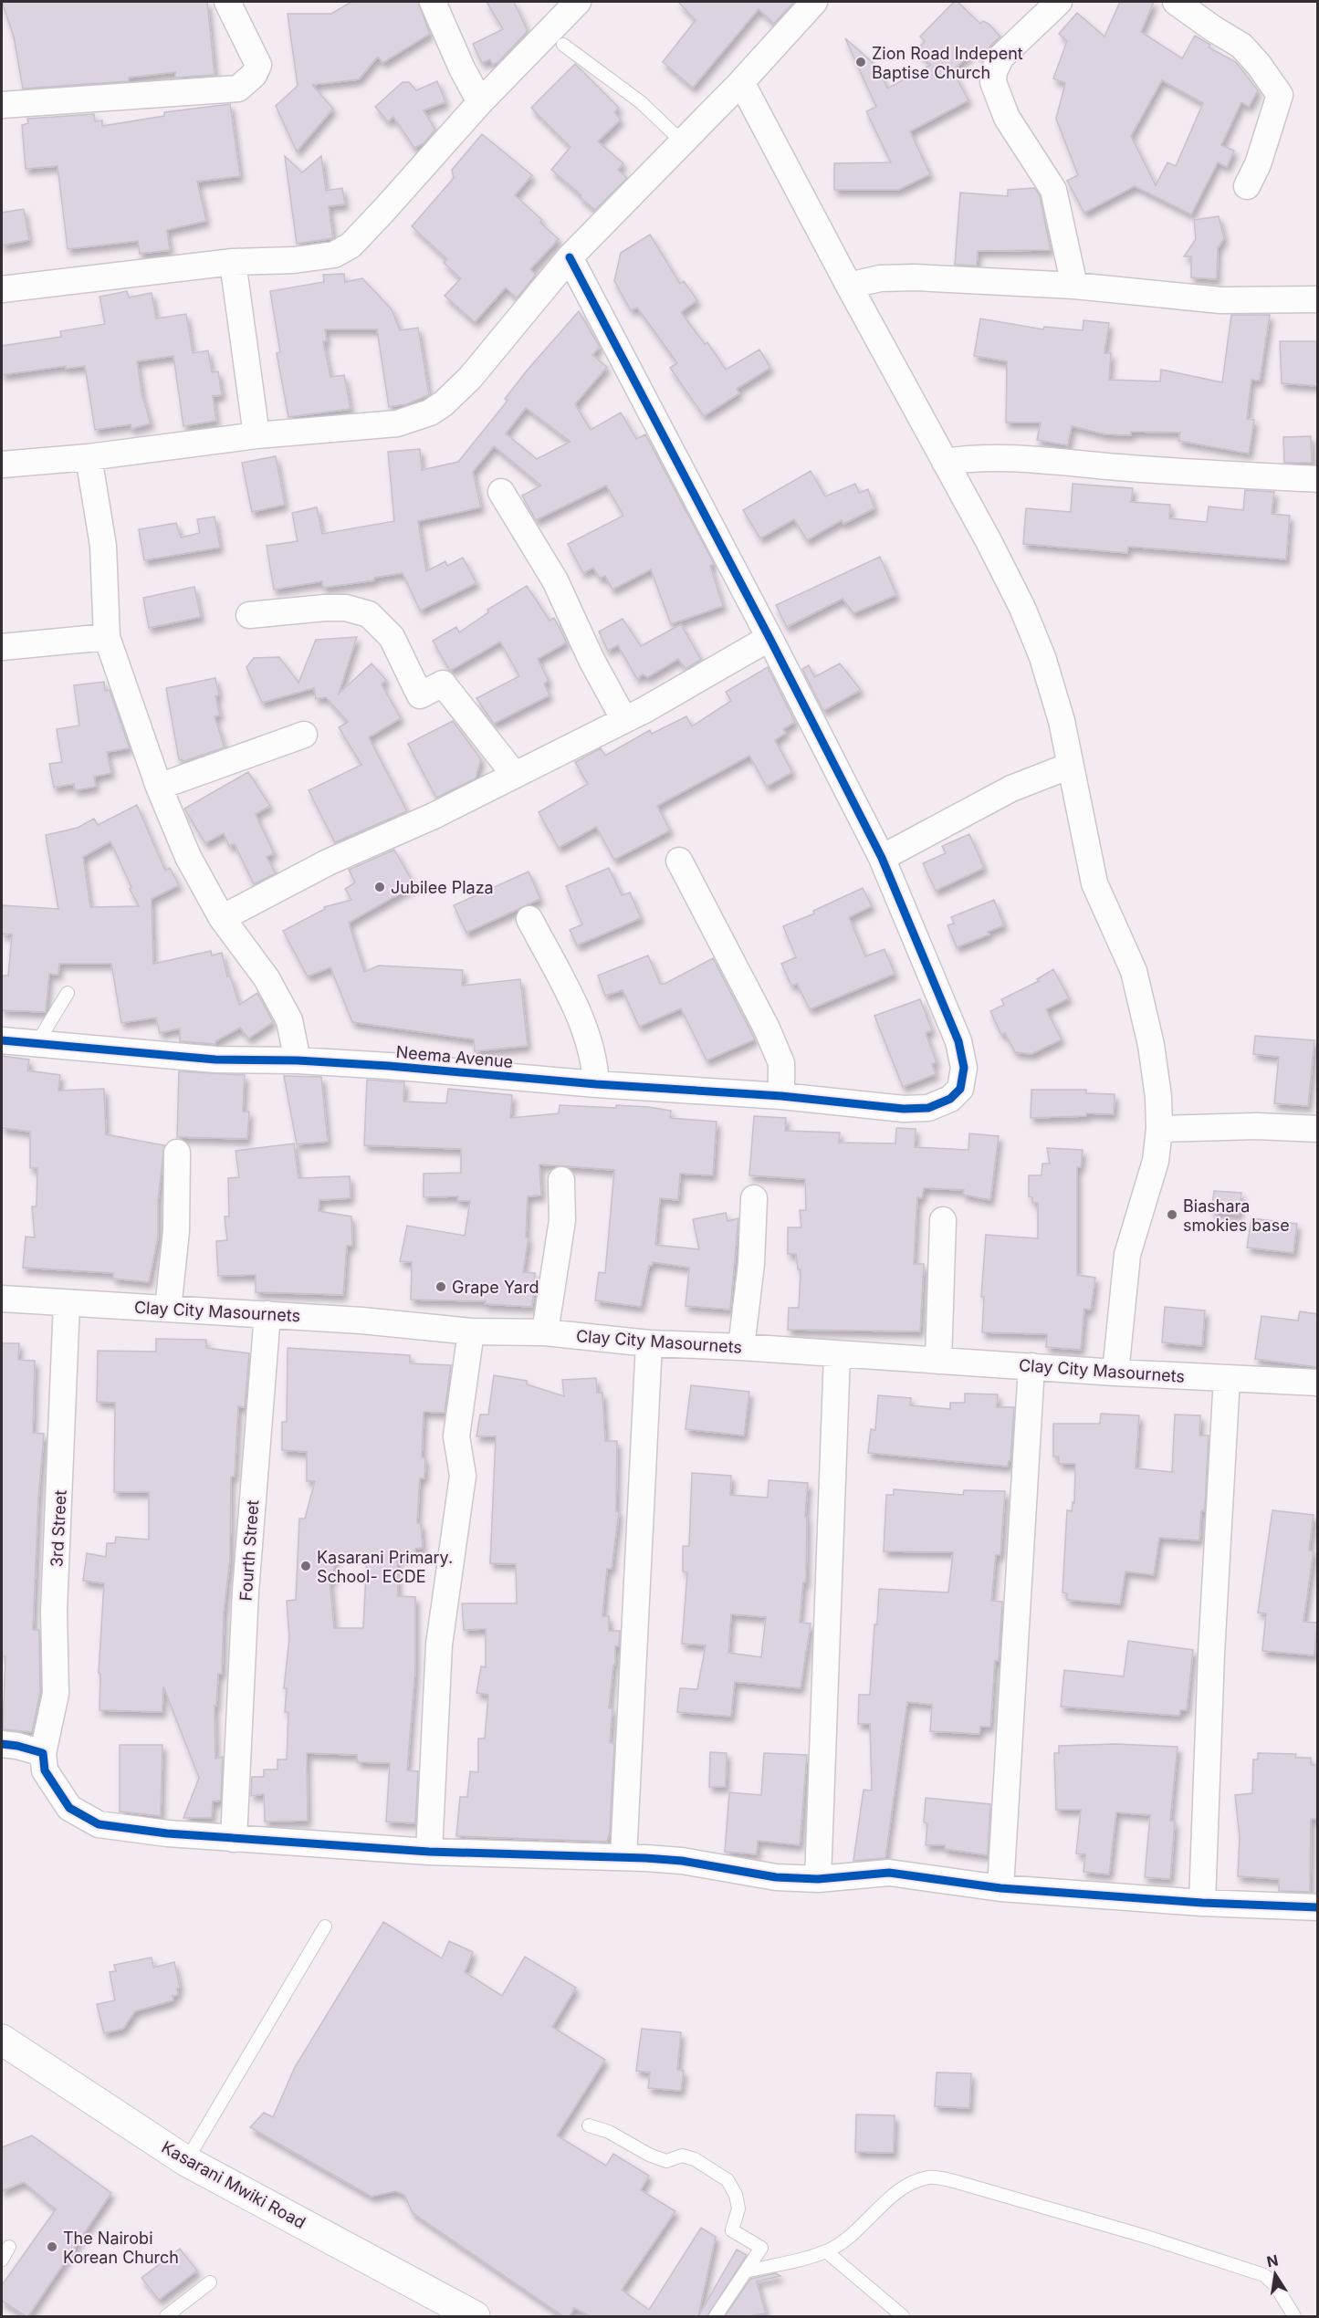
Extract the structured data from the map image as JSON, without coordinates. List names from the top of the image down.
{
  "streets": {
    "main road": ["Kasarani Mwiki Road"],
    "street": [
      "Neema Avenue",
      "Clay City Masournets",
      "3rd Street",
      "Fourth Street"
    ]
  },
  "crossings": [
    ["Clay City Masournets", "3rd Street"],
    ["Clay City Masournets", "Fourth Street"]
  ],
  "places": [
    "Zion Road Indepent Baptise Church",
    "Jubilee Plaza",
    "Biashara smokies base",
    "Grape Yard",
    "Kasarani Primary. School- ECDE",
    "The Nairobi Korean Church"
  ],
  "north": "top"
}
